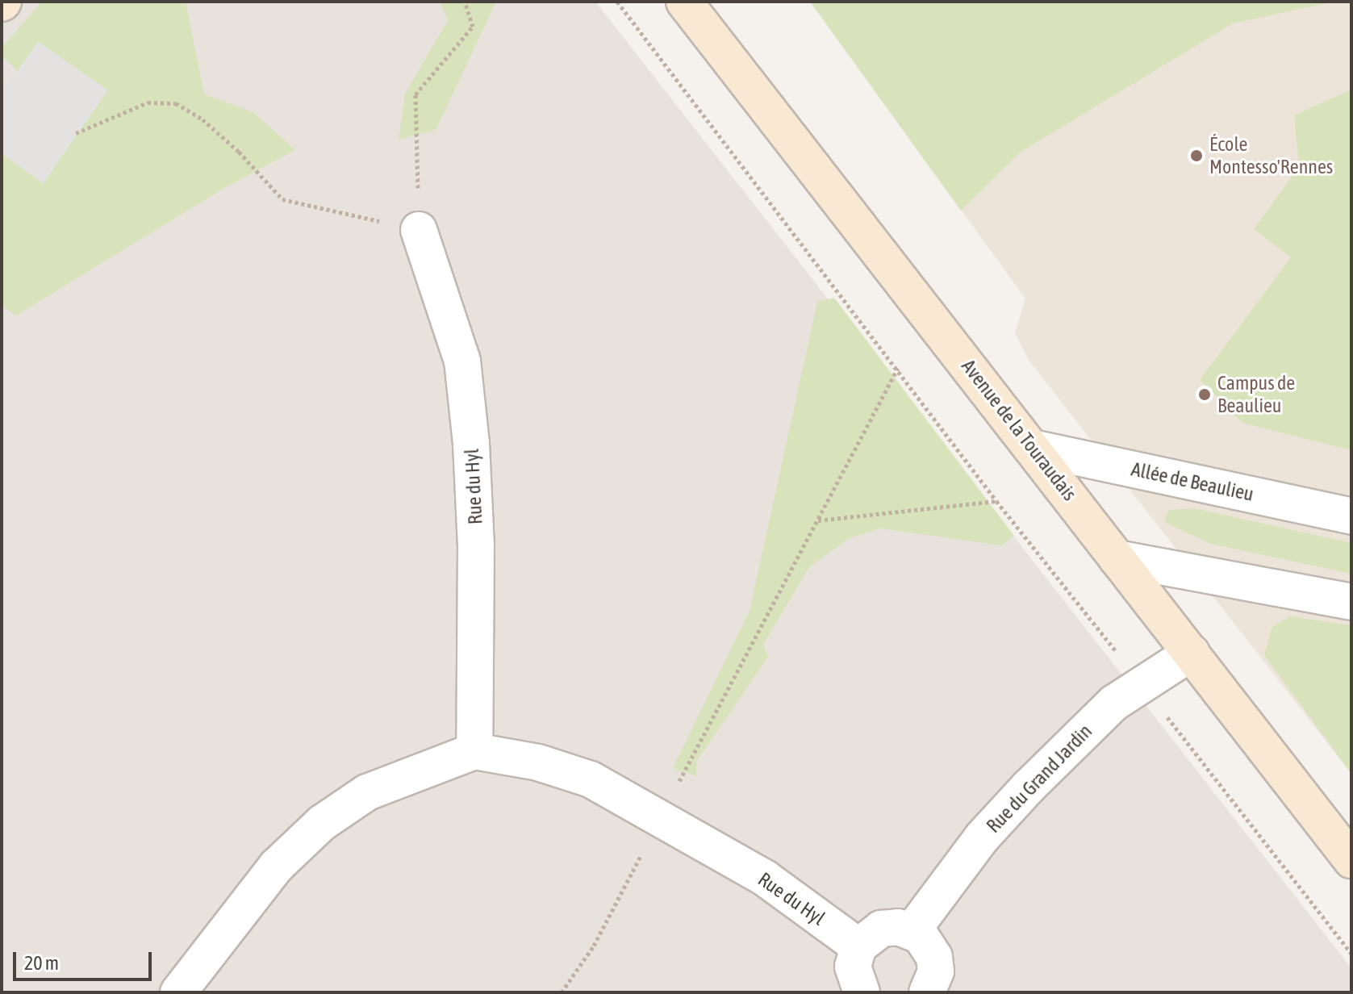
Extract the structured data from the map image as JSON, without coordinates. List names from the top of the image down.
{
  "streets": {
    "main road": ["Avenue de la Touraudais"],
    "street": ["Allée de Beaulieu", "Rue du Hyl", "Rue du Grand Jardin"]
  },
  "crossings": [
    ["Avenue de la Touraudais", "Allée de Beaulieu"],
    ["Avenue de la Touraudais", "Rue du Grand Jardin"]
  ],
  "places": ["École Montesso'Rennes", "Campus de Beaulieu"],
  "scale_bar": "20 m"
}
